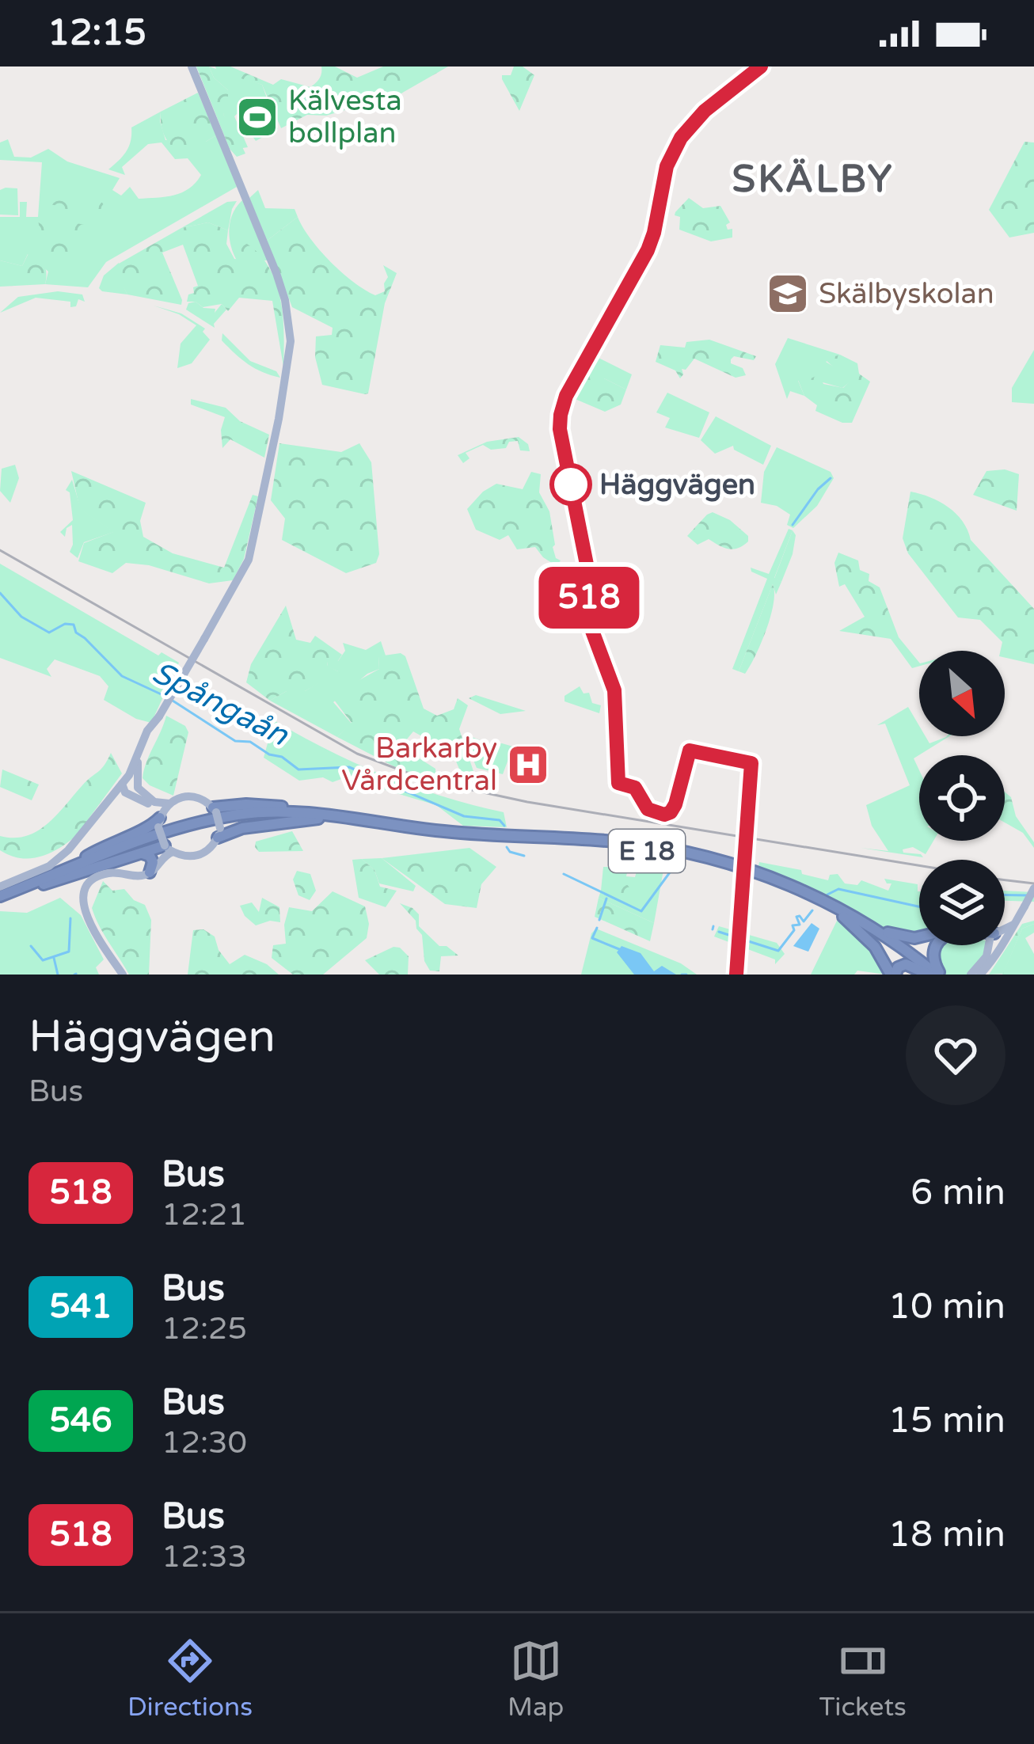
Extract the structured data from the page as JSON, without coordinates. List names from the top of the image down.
{
  "streets": {
    "highway": ["E 18"]
  },
  "districts": ["SKÄLBY"],
  "water": ["Spångaån"],
  "places": {
    "sports": ["Kälvesta bollplan"],
    "school or university": ["Skälbyskolan"],
    "other": ["Häggvägen"],
    "hospital": ["Barkarby Vårdcentral"]
  },
  "lines": ["bus line 518"],
  "north": "bottom right",
  "page": {
    "status": "12:15",
    "on_map": "518",
    "heading": ["Häggvägen", "Bus"],
    "list": [
      {
        "mark": "518",
        "name": "Bus",
        "note": "12:21",
        "value": "6 min"
      },
      {
        "mark": "541",
        "name": "Bus",
        "note": "12:25",
        "value": "10 min"
      },
      {
        "mark": "546",
        "name": "Bus",
        "note": "12:30",
        "value": "15 min"
      },
      {
        "mark": "518",
        "name": "Bus",
        "note": "12:33",
        "value": "18 min"
      }
    ],
    "tabs": ["Directions", "Map", "Tickets"]
  }
}
